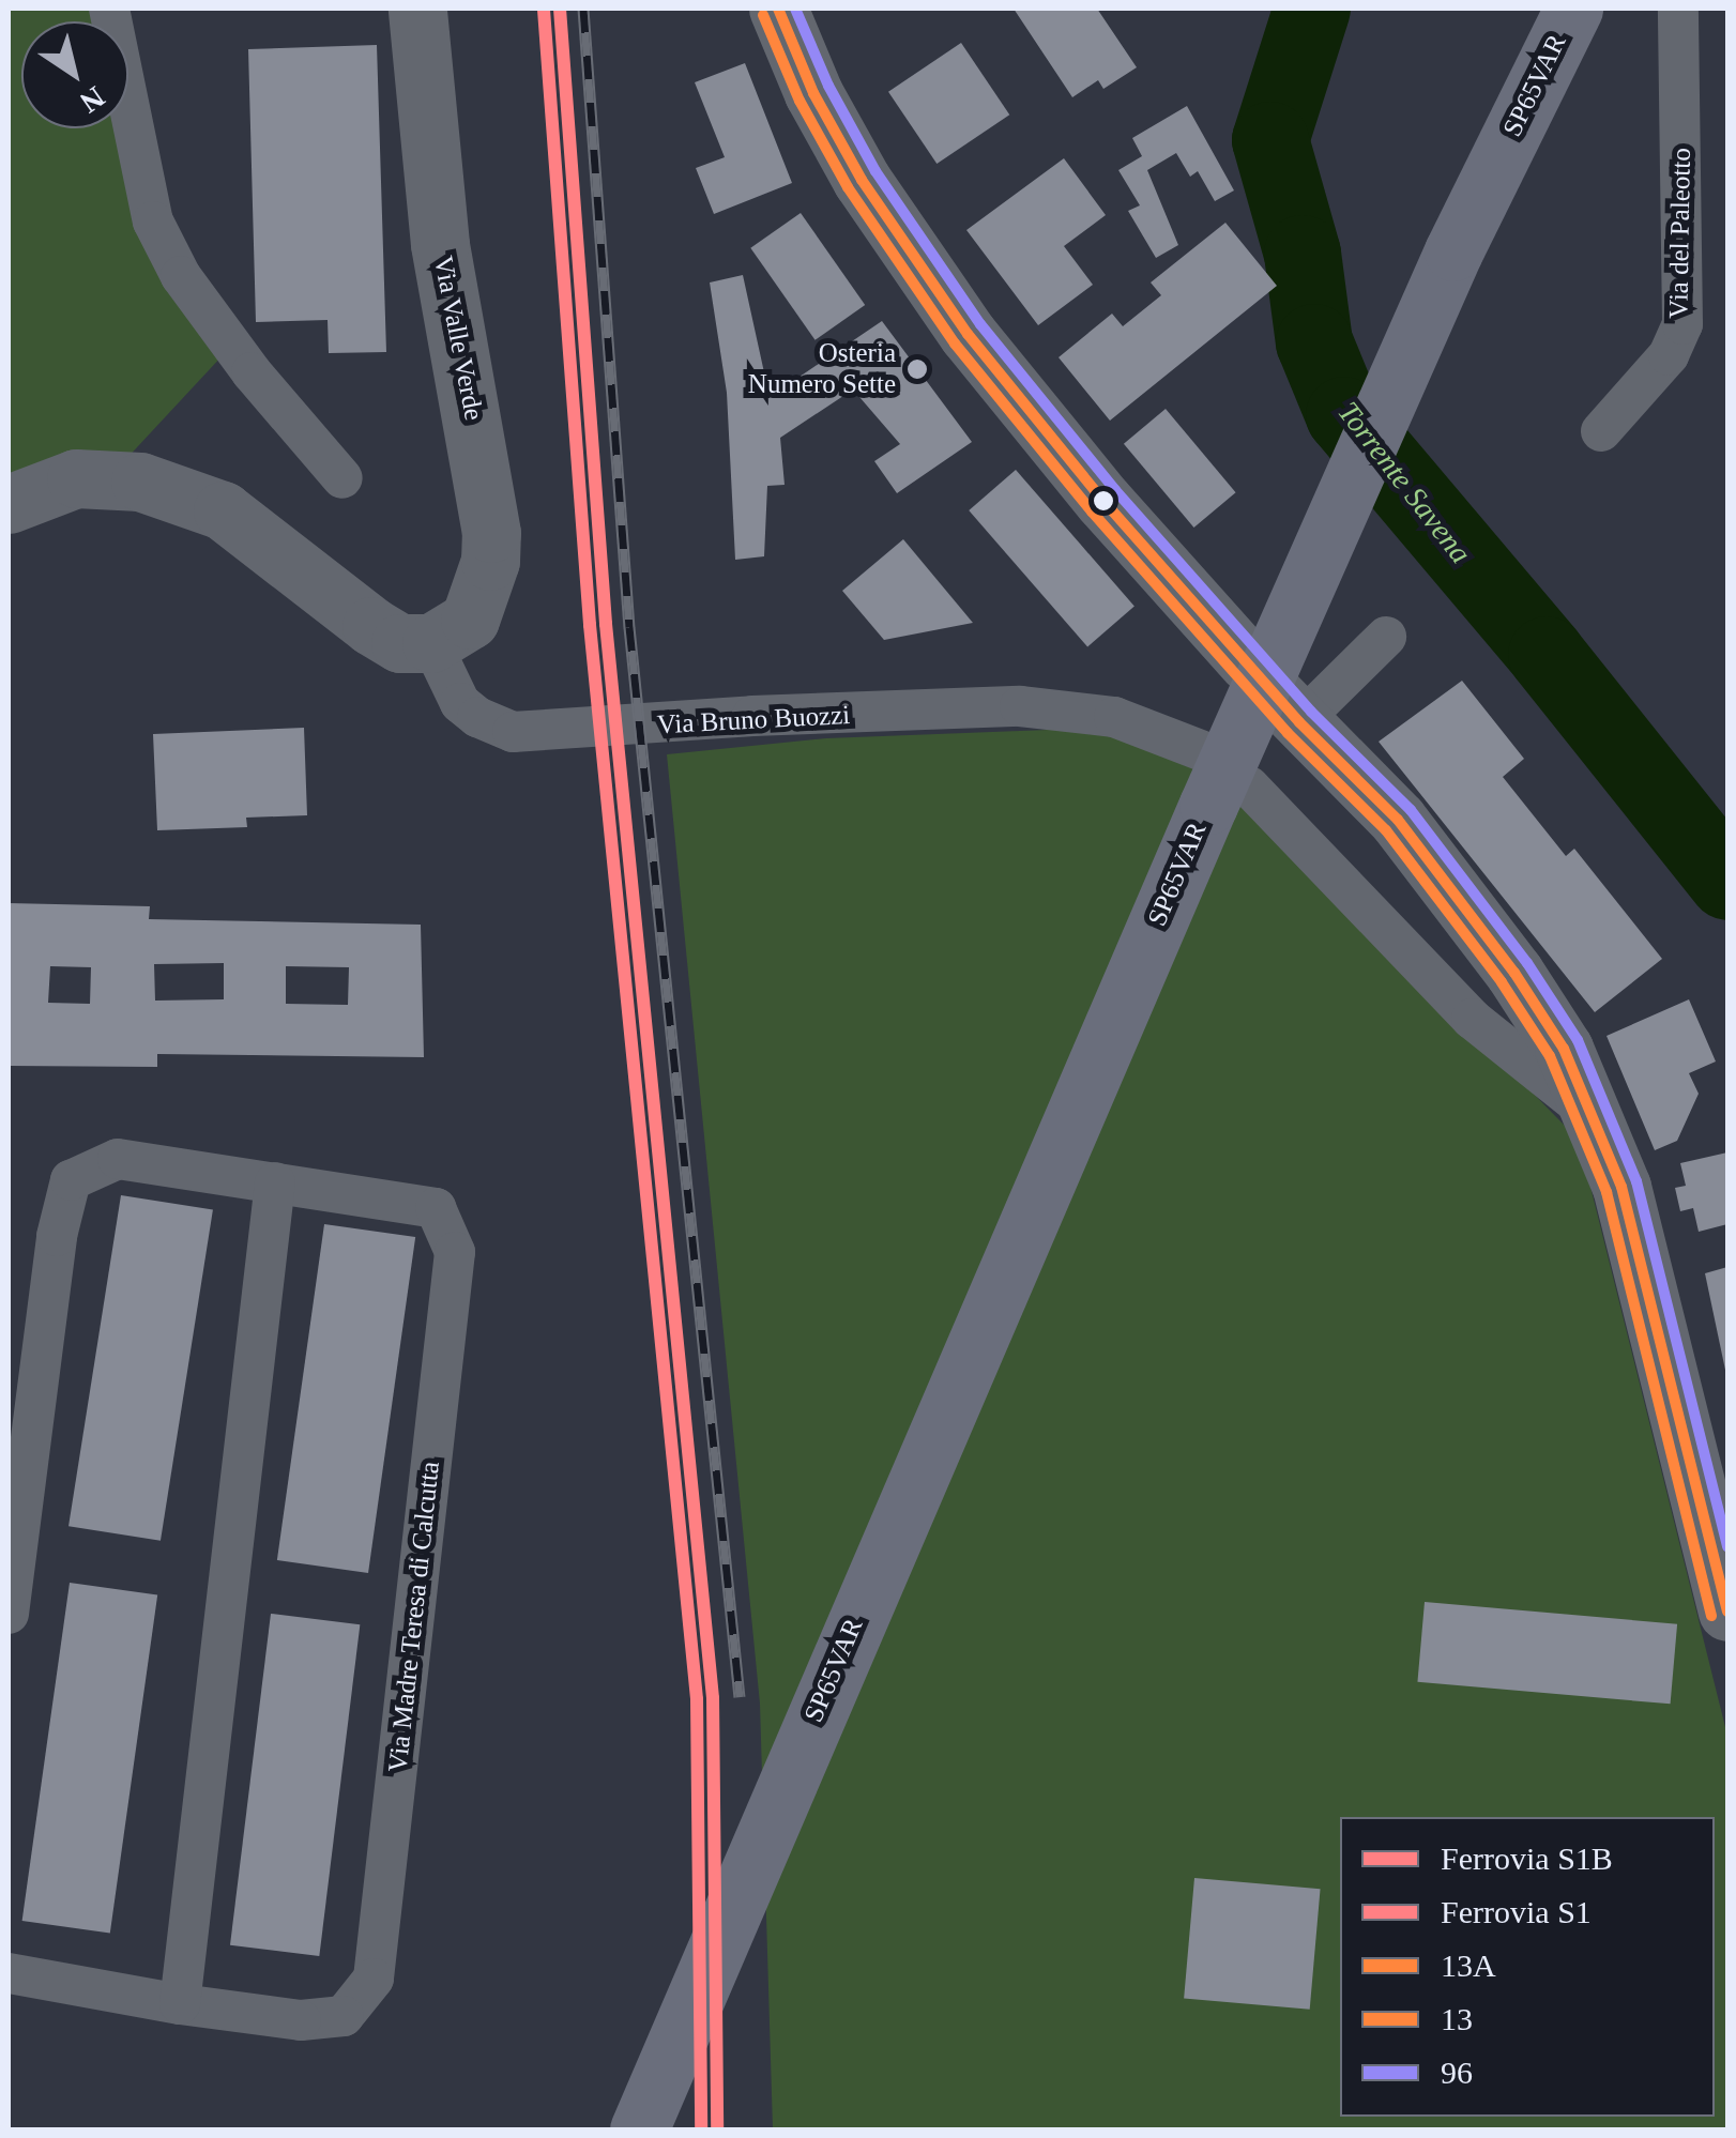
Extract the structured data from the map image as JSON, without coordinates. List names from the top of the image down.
{
  "streets": {
    "main road": ["SP65VAR", "Via Valle Verde"],
    "street": ["Via del Paleotto", "Via Bruno Buozzi", "Via Madre Teresa di Calcutta"]
  },
  "crossings": [
    ["SP65VAR", "Via Bruno Buozzi"],
    ["Via Valle Verde", "Via Bruno Buozzi"]
  ],
  "water": ["Torrente Savena"],
  "places": ["Osteria Numero Sette"],
  "lines": [
    "rail line S1B",
    "transit line 13A",
    "transit line 96",
    "rail line S1",
    "transit line 13"
  ],
  "legend": [
    "Ferrovia S1B",
    "Ferrovia S1",
    "13A",
    "13",
    "96"
  ],
  "north": "bottom right"
}
